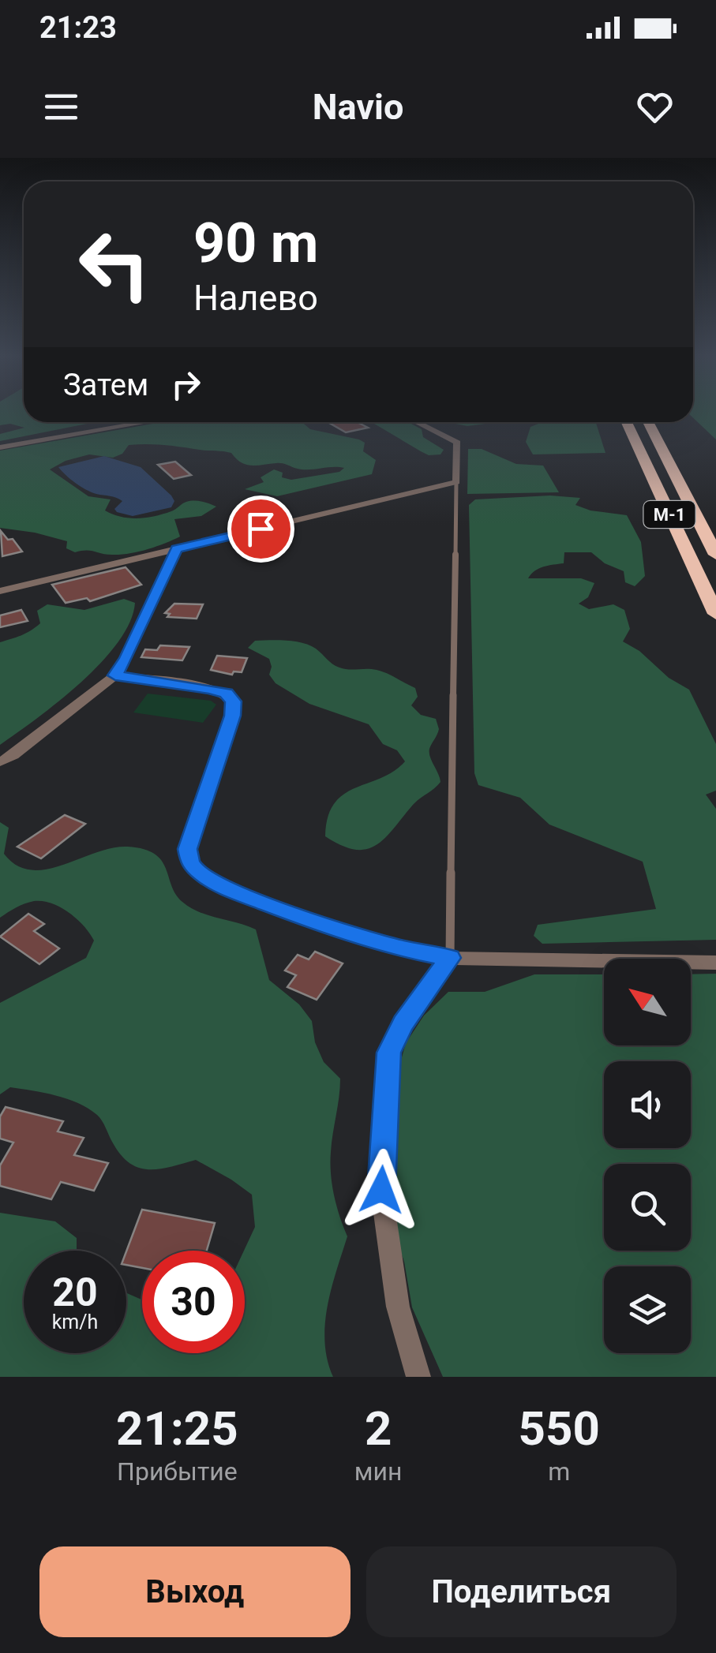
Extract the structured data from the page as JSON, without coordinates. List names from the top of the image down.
{
  "streets": {
    "highway": ["М-1"]
  },
  "north": "top left",
  "page": {
    "status": "21:23",
    "header": "Navio",
    "turn": ["90 m", "Налево"],
    "then": "Затем",
    "speed": "20 km/h",
    "limit": "30",
    "eta": [
      "21:25",
      "Прибытие",
      "2",
      "мин",
      "550",
      "m"
    ],
    "buttons": ["Выход", "Поделиться"]
  }
}
